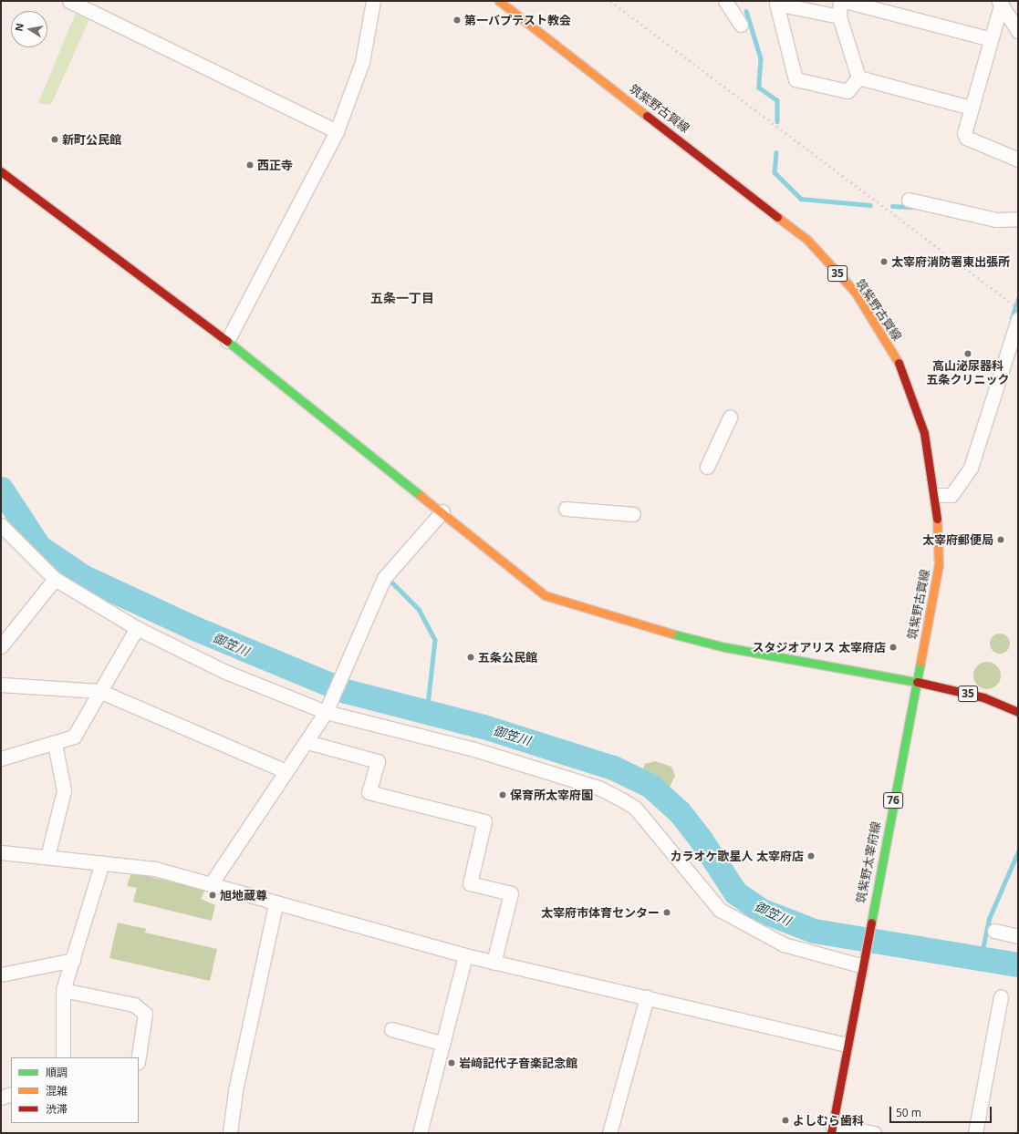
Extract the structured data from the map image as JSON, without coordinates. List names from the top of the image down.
{
  "streets": {
    "main road": [
      "筑紫野古賀線",
      "35",
      "76",
      "筑紫野太宰府線"
    ]
  },
  "crossings": [
    ["筑紫野古賀線", "35"],
    ["筑紫野古賀線", "筑紫野太宰府線"],
    ["35", "筑紫野太宰府線"],
    ["76", "筑紫野太宰府線"]
  ],
  "districts": ["五条一丁目"],
  "water": ["御笠川"],
  "places": [
    "第一バプテスト教会",
    "新町公民館",
    "西正寺",
    "太宰府消防署東出張所",
    "高山泌尿器科 五条クリニック",
    "太宰府郵便局",
    "スタジオアリス 太宰府店",
    "五条公民館",
    "保育所太宰府園",
    "カラオケ歌星人 太宰府店",
    "旭地蔵尊",
    "太宰府市体育センター",
    "岩﨑記代子音楽記念館",
    "よしむら歯科"
  ],
  "legend": ["順調", "混雑", "渋滞"],
  "scale_bar": "50 m",
  "north": "left"
}
